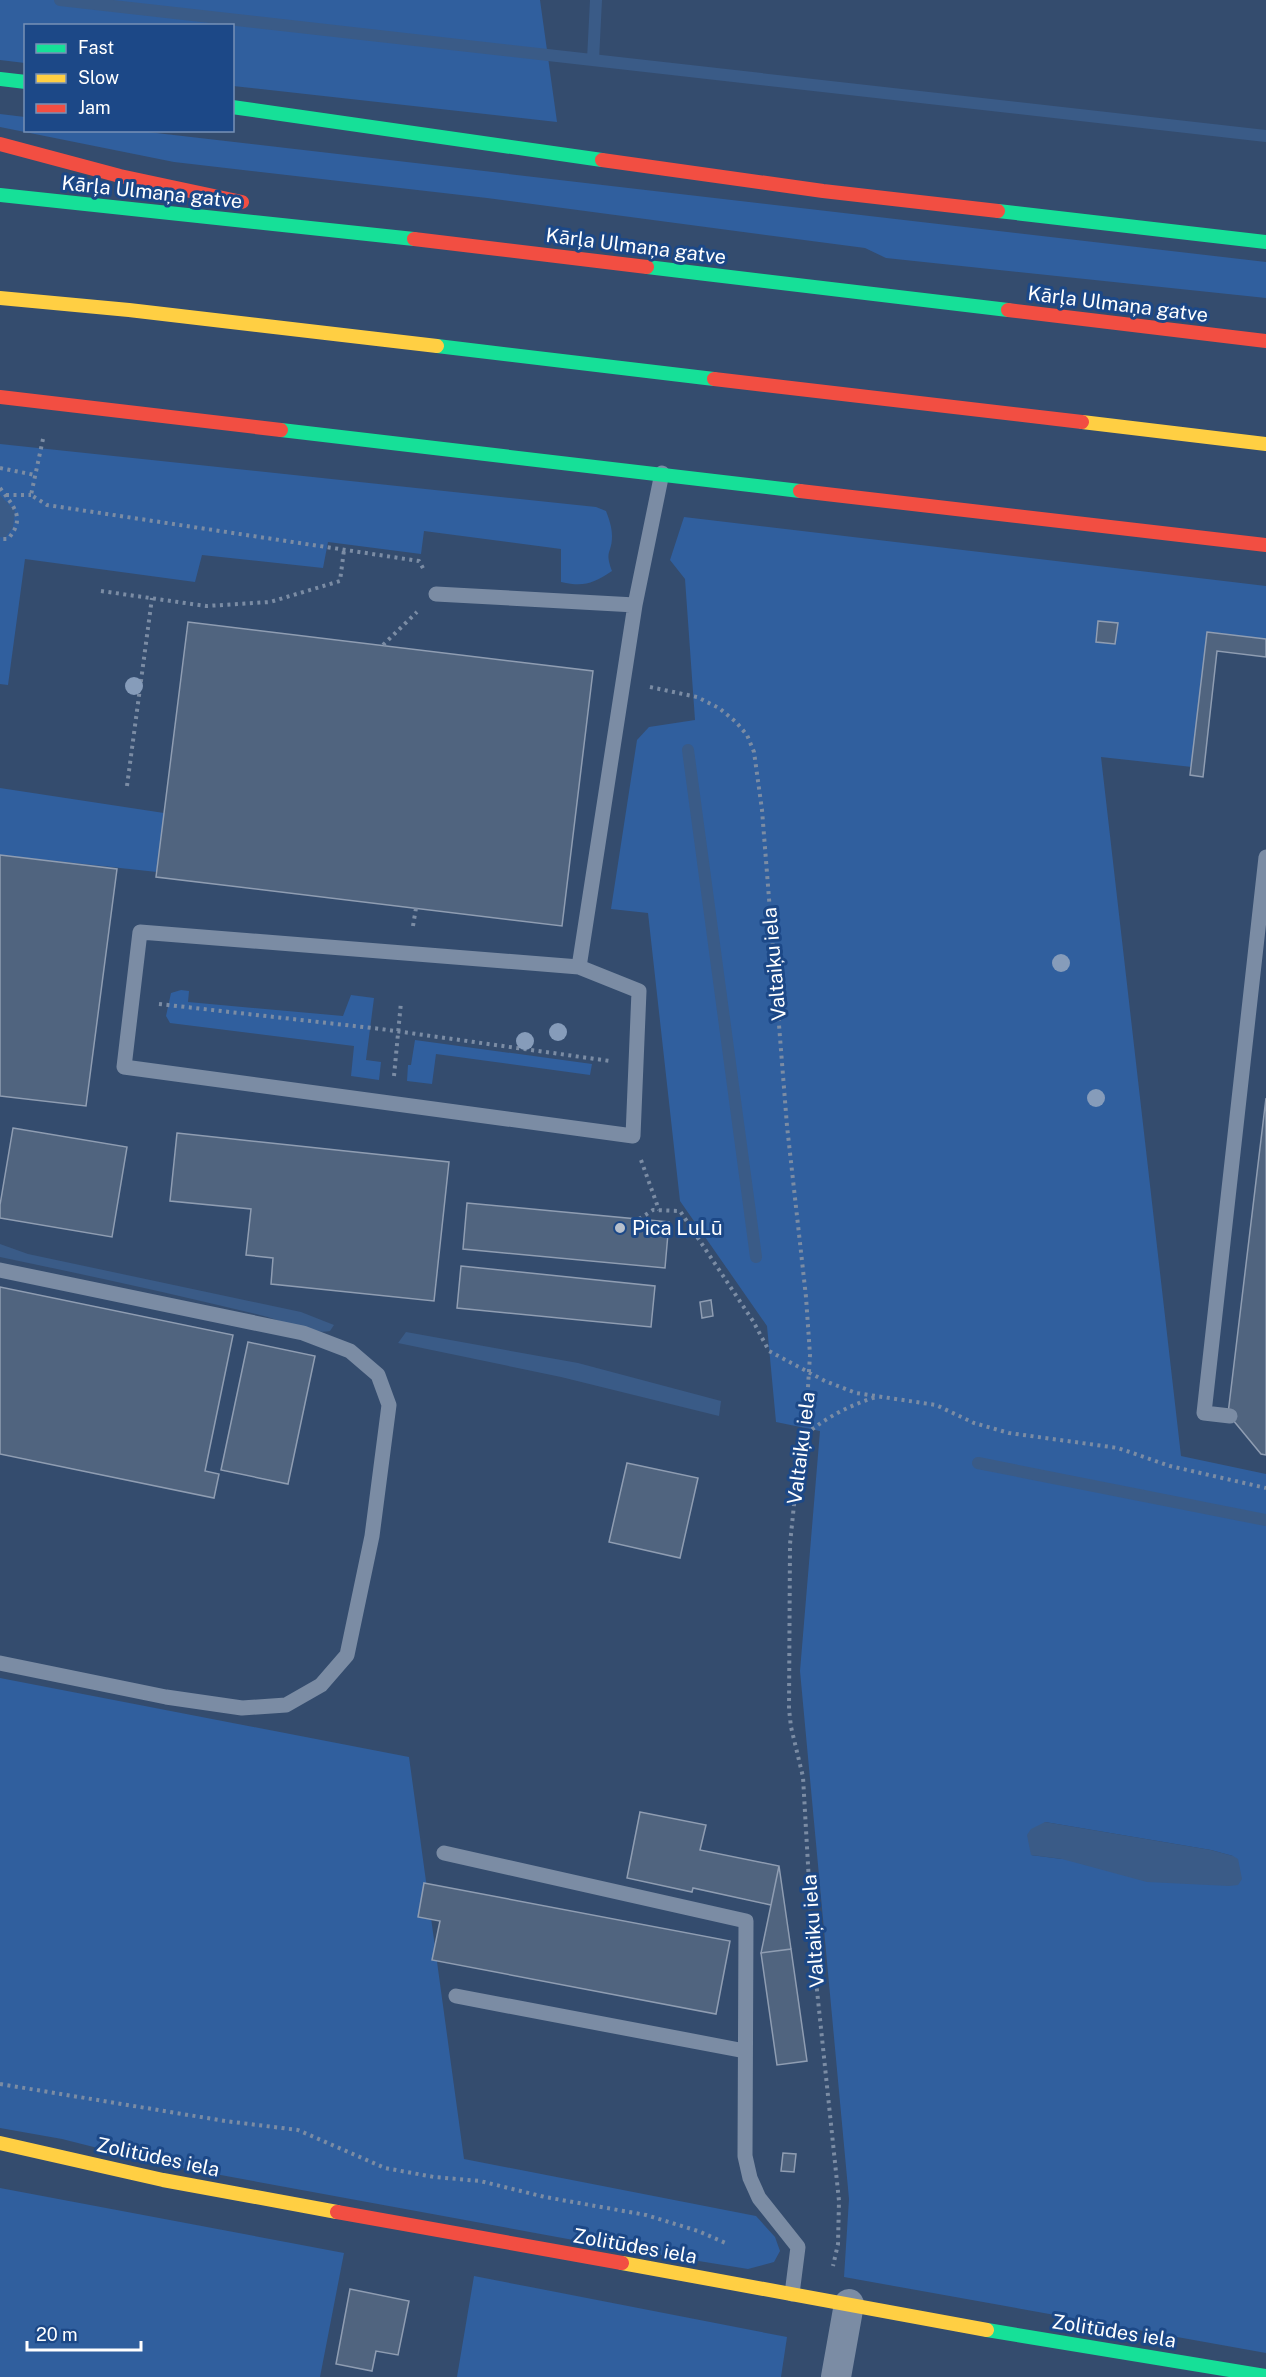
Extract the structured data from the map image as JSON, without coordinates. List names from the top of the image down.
{
  "streets": {
    "main road": ["Kārļa Ulmaņa gatve", "Zolitūdes iela"],
    "path": ["Valtaiķu iela"]
  },
  "crossings": [
    ["Valtaiķu iela", "Zolitūdes iela"]
  ],
  "places": ["Pica LuLū"],
  "legend": ["Fast", "Slow", "Jam"],
  "scale_bar": "20 m"
}
